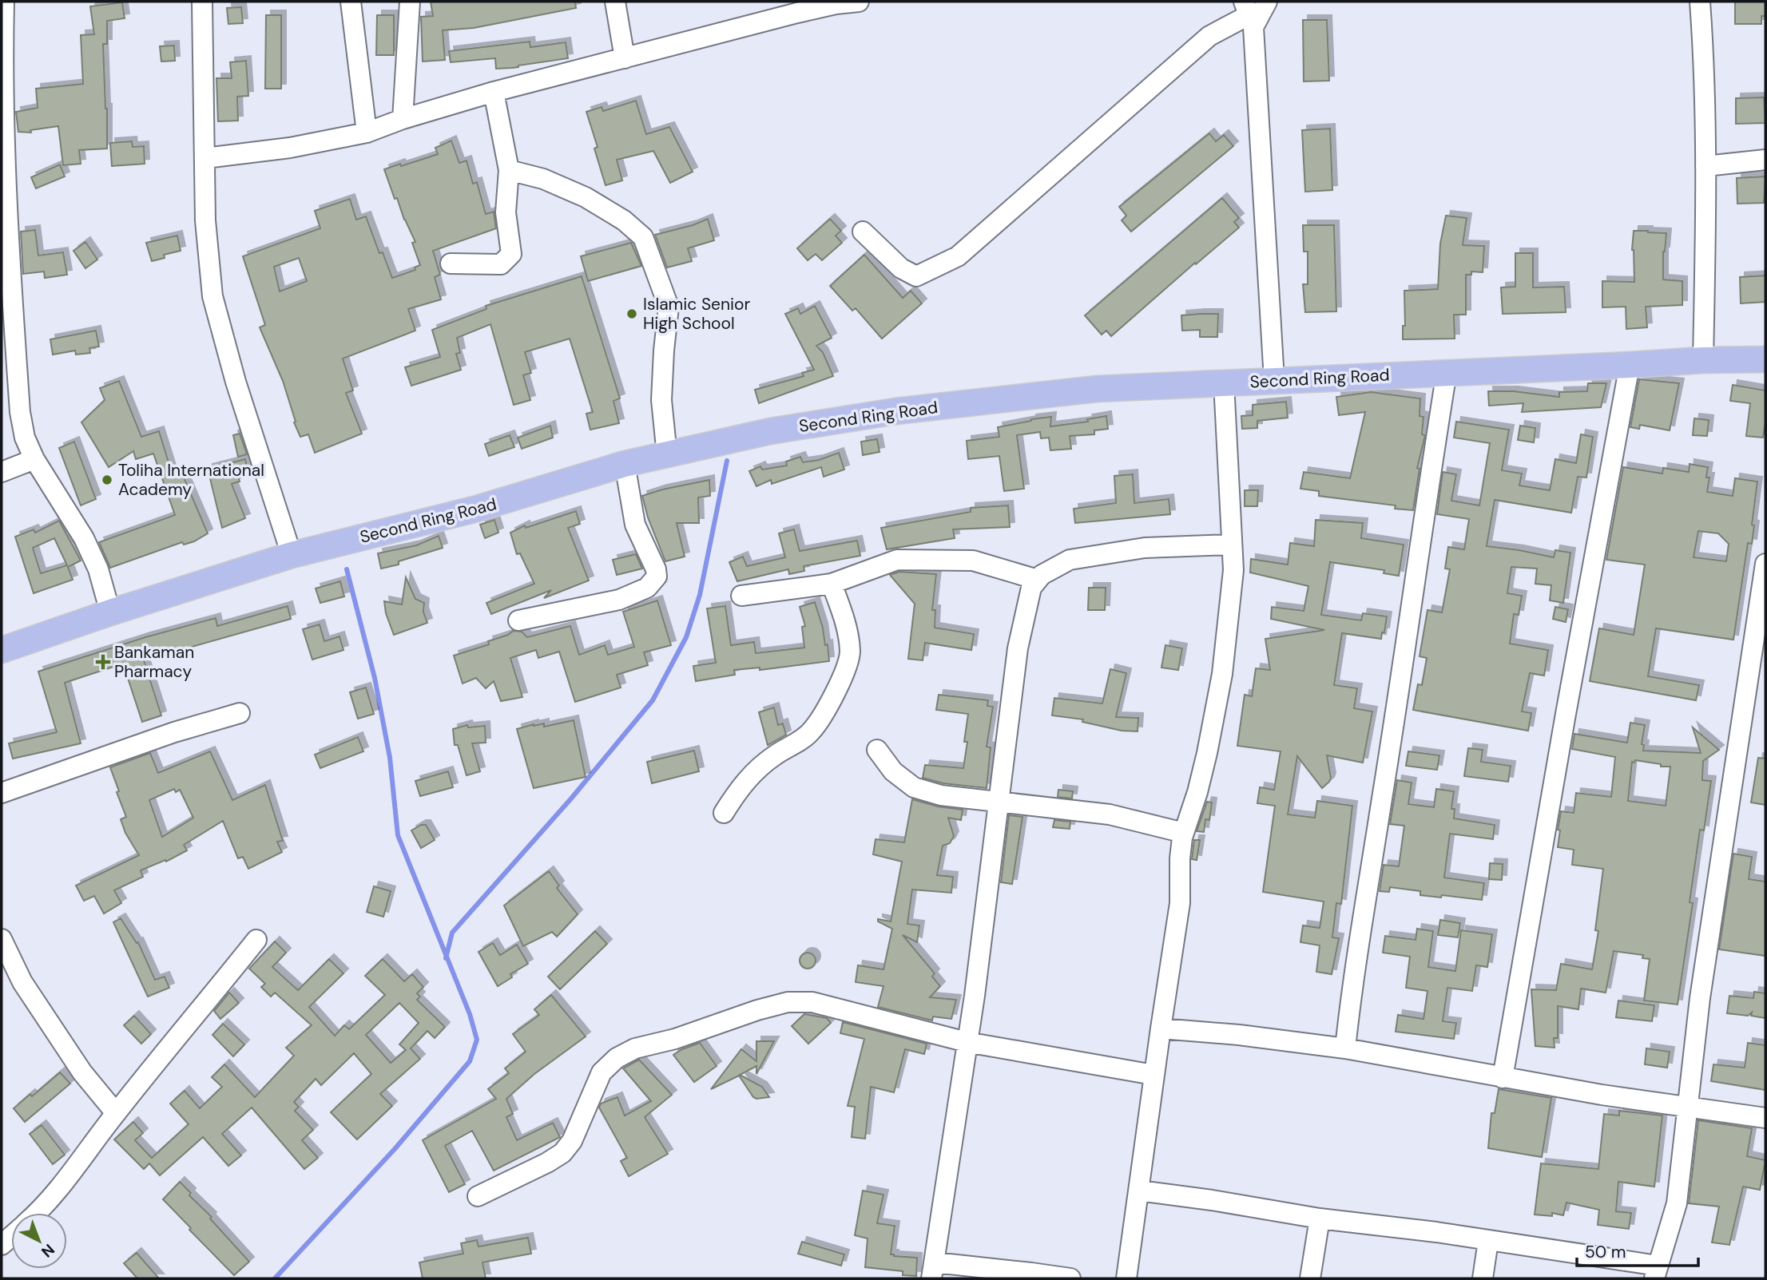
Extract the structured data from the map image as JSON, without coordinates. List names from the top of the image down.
{
  "streets": {
    "main road": ["Second Ring Road"]
  },
  "places": {
    "other": ["Islamic Senior High School", "Toliha International Academy"],
    "health": ["Bankaman Pharmacy"]
  },
  "scale_bar": "50 m",
  "north": "bottom right"
}
